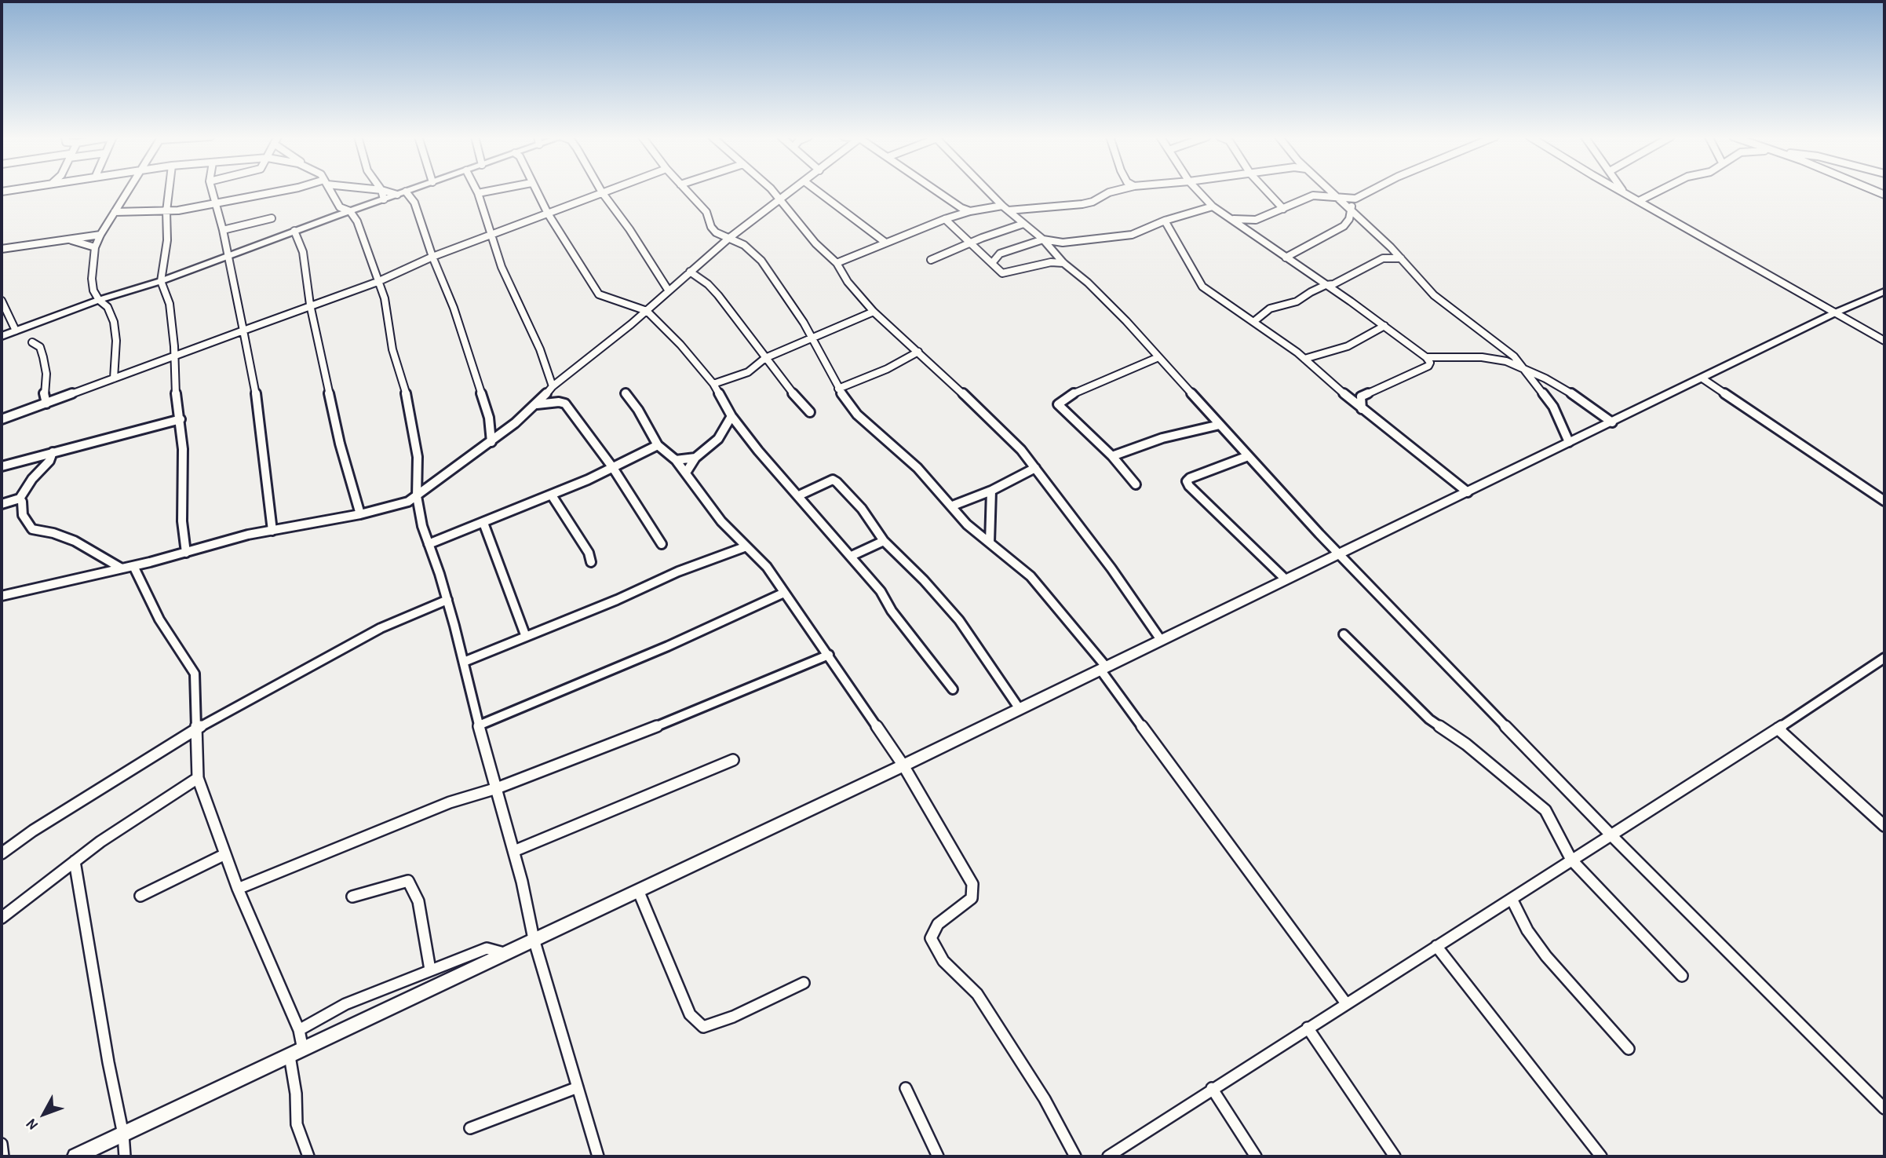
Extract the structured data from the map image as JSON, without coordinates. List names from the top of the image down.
{
  "north": "bottom left"
}
